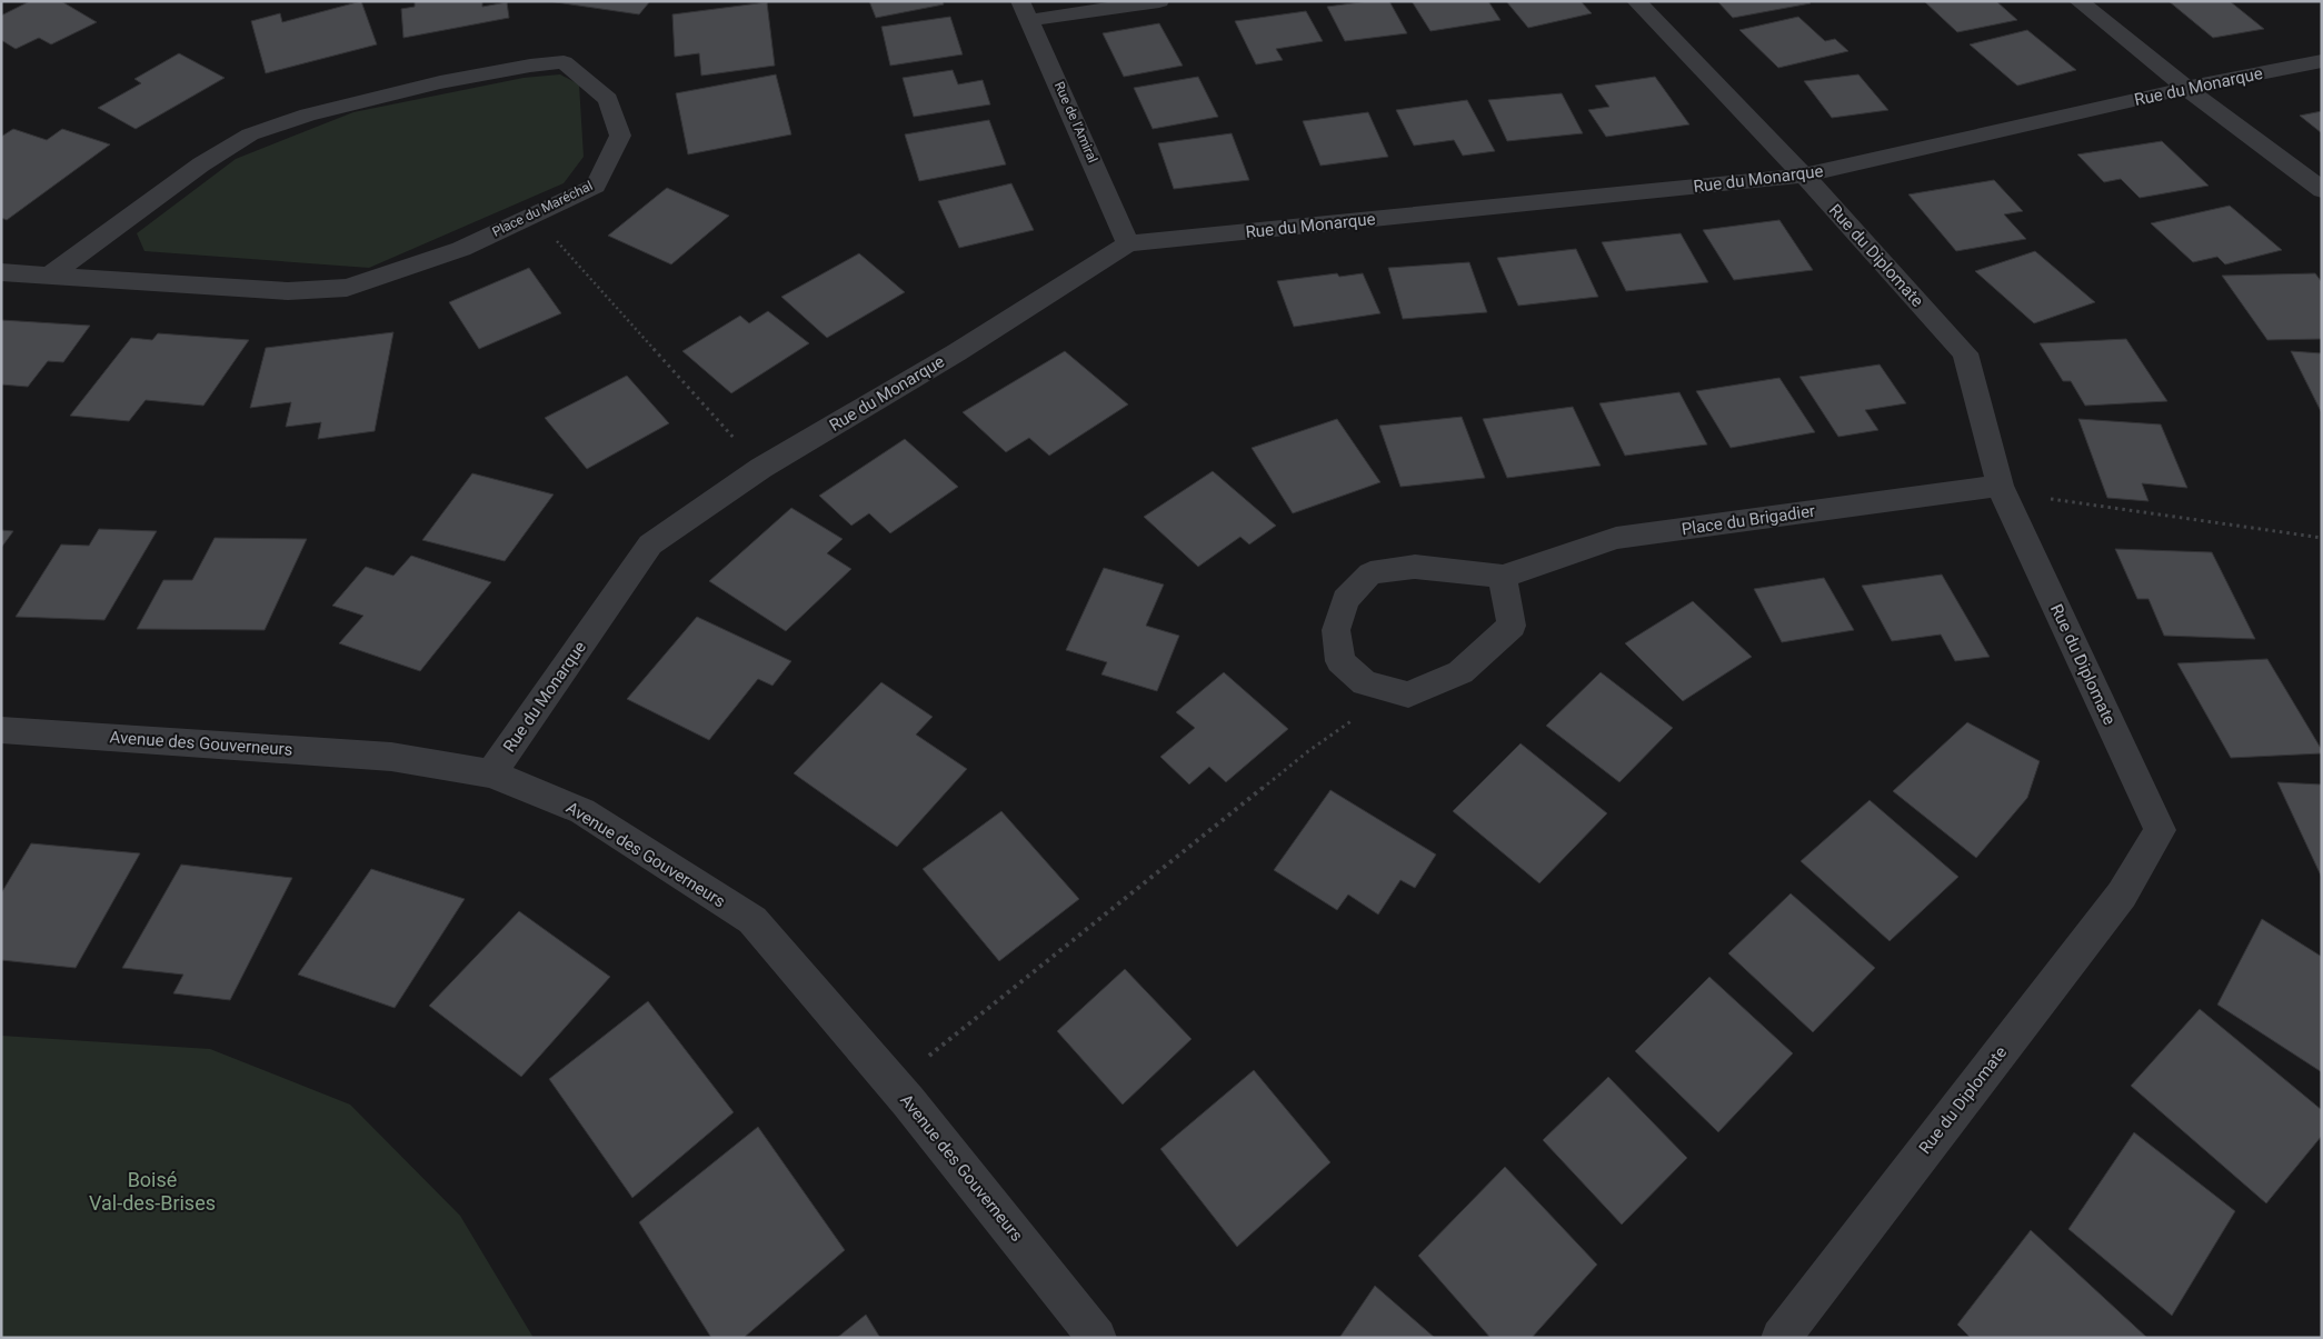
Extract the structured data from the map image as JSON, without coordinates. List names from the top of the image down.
{
  "streets": {
    "street": [
      "Rue du Monarque",
      "Rue de l'Amiral",
      "Place du Maréchal",
      "Rue du Diplomate",
      "Place du Brigadier",
      "Avenue des Gouverneurs"
    ]
  },
  "crossings": [
    ["Rue du Monarque", "Rue de l'Amiral"],
    ["Rue du Monarque", "Rue du Diplomate"],
    ["Rue du Monarque", "Avenue des Gouverneurs"],
    ["Rue du Diplomate", "Place du Brigadier"]
  ],
  "parks": ["Boisé Val-des-Brises"]
}
